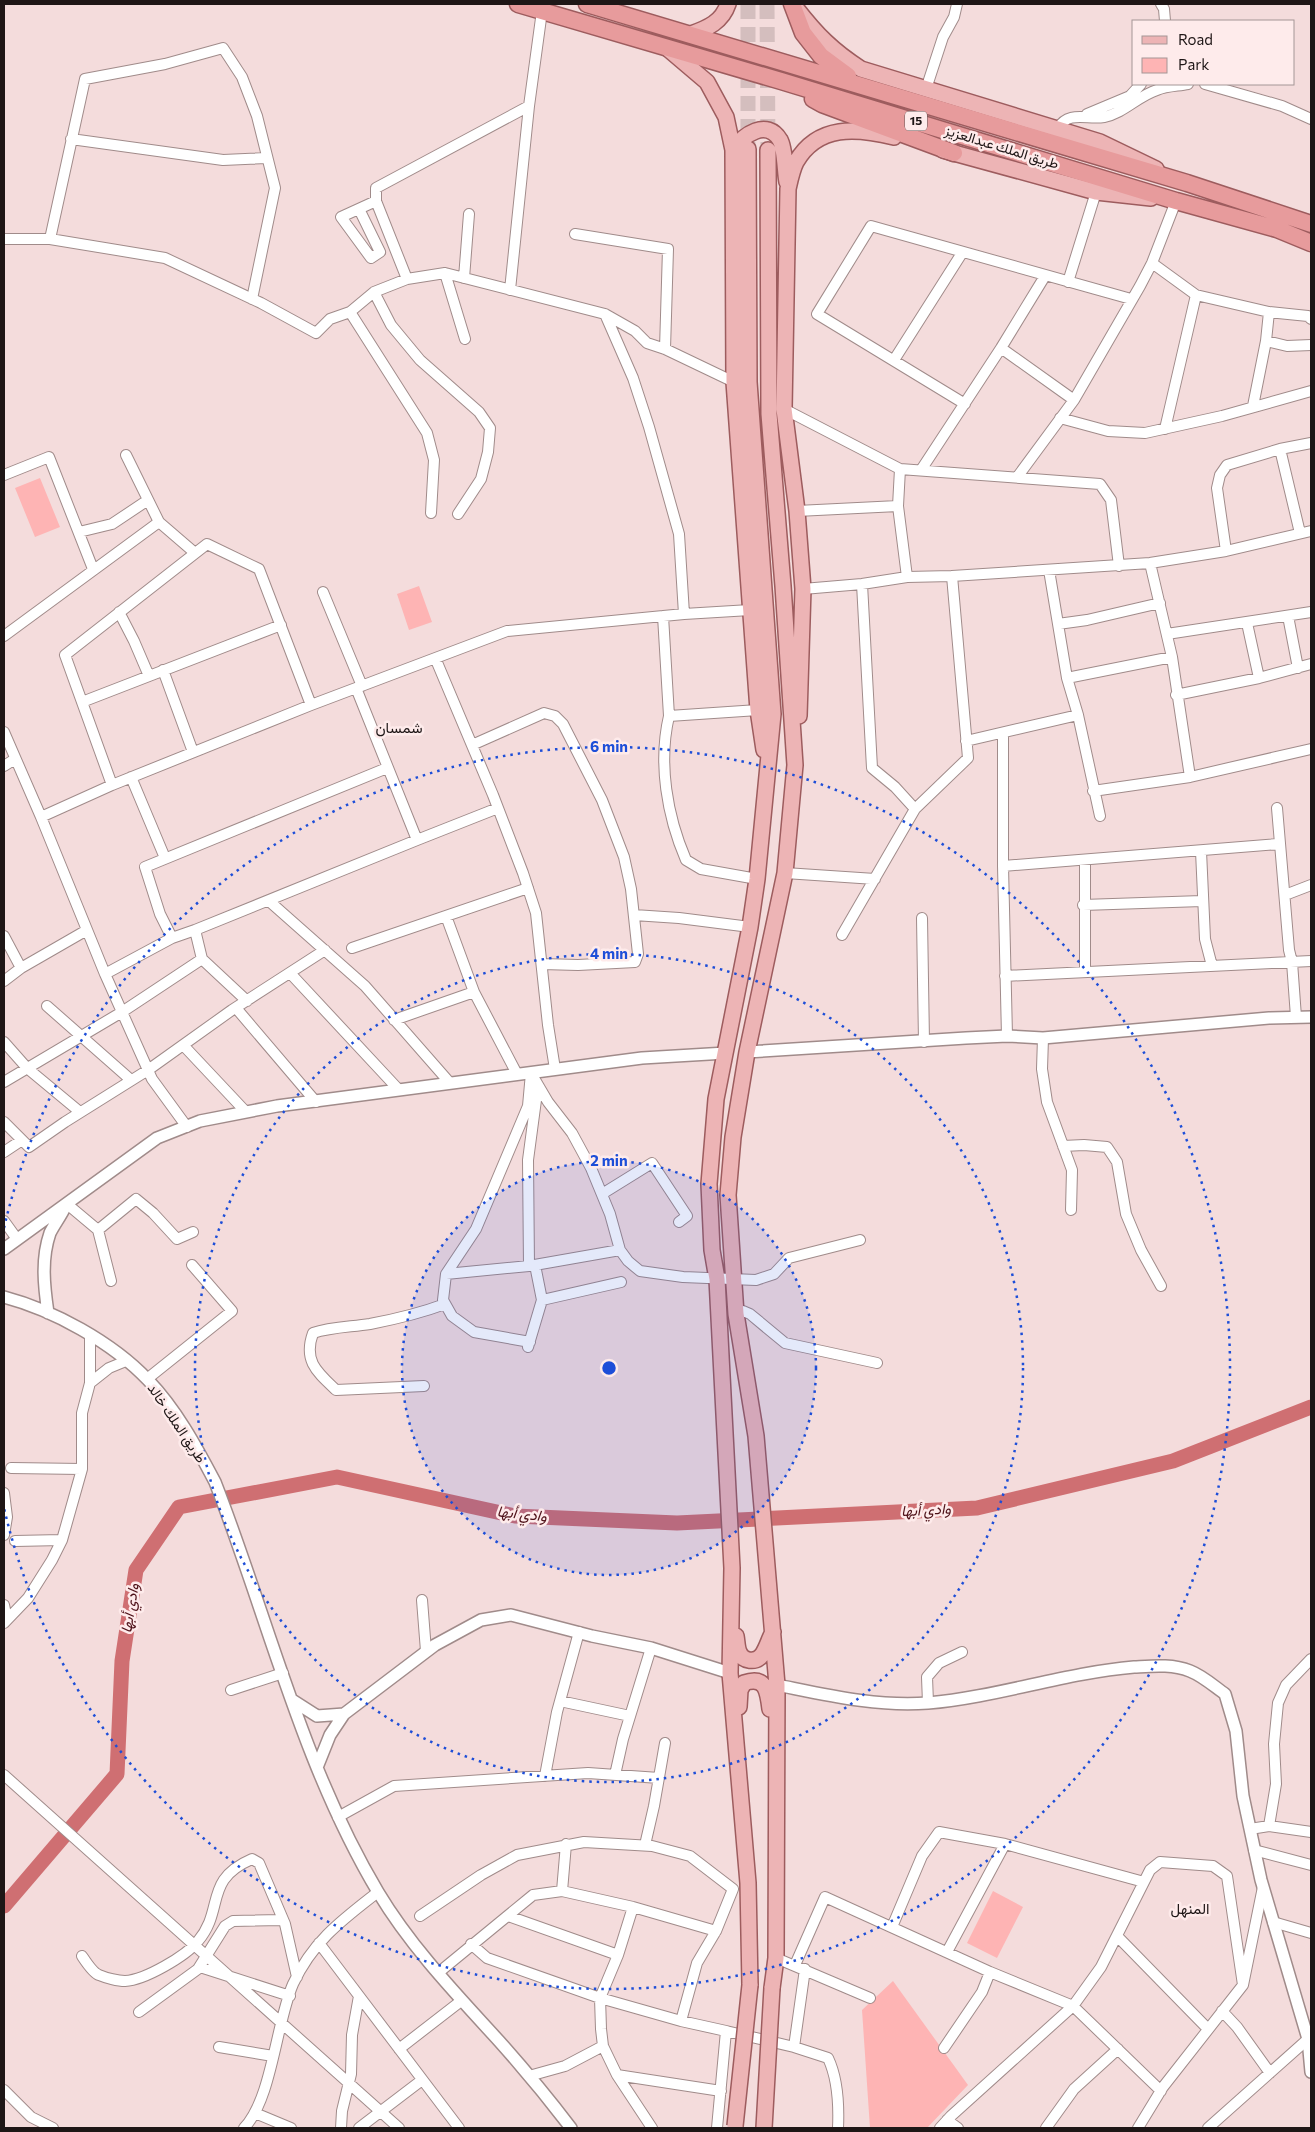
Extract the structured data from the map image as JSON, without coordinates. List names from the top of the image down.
{
  "streets": {
    "highway": ["15", "طريق الملك عبدالعزيز"],
    "street": ["طريق الملك خالد"]
  },
  "districts": ["شمسان", "المنهل"],
  "water": ["وادي أبها"],
  "legend": ["Road", "Park"],
  "rings": ["6 min", "4 min", "2 min"]
}
